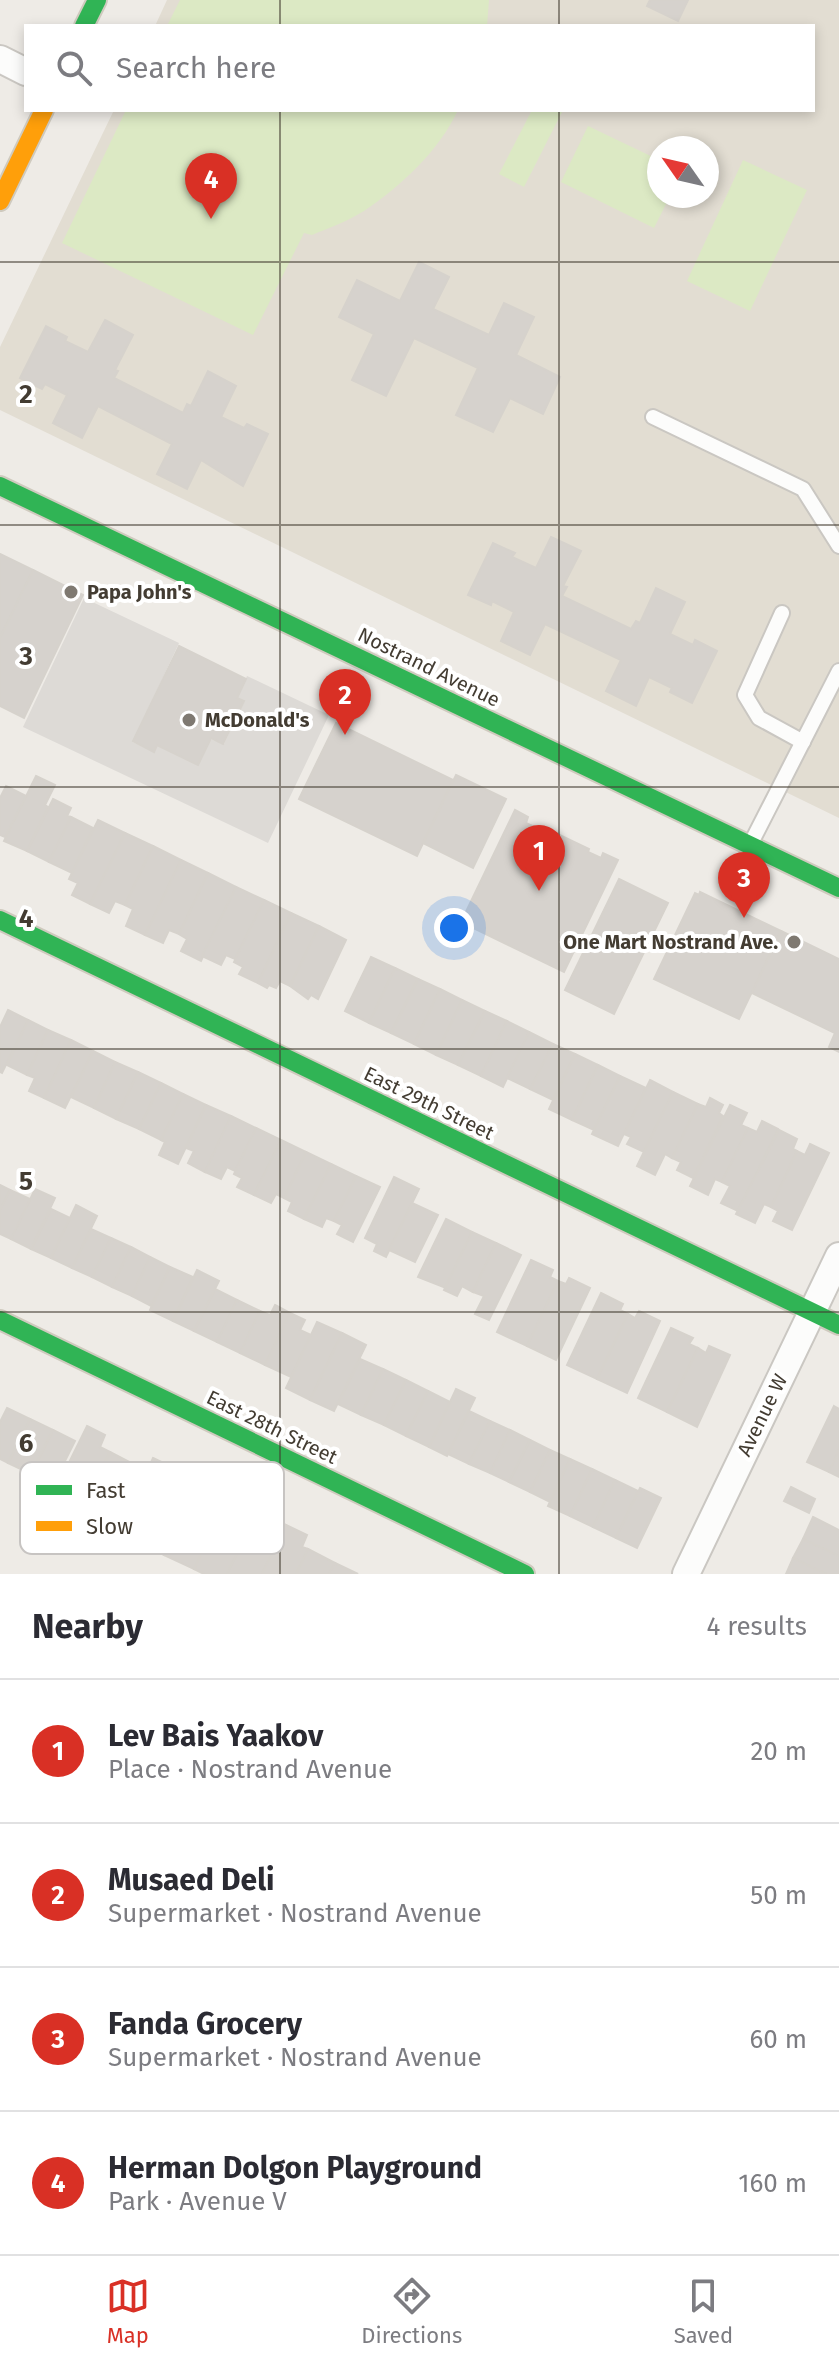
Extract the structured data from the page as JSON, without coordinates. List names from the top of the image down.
{
  "streets": {
    "street": [
      "Nostrand Avenue",
      "East 29th Street",
      "Avenue W",
      "East 28th Street"
    ]
  },
  "crossings": [
    ["East 29th Street", "Avenue W"]
  ],
  "places": ["Papa John's", "McDonald's", "One Mart Nostrand Ave."],
  "legend": ["Fast", "Slow"],
  "north": "top left",
  "page": {
    "search": "Search here",
    "pins": [
      "4",
      "2",
      "1",
      "3"
    ],
    "heading": ["Nearby", "4 results"],
    "list": [
      {
        "mark": "1",
        "name": "Lev Bais Yaakov",
        "note": "Place · Nostrand Avenue",
        "value": "20 m"
      },
      {
        "mark": "2",
        "name": "Musaed Deli",
        "note": "Supermarket · Nostrand Avenue",
        "value": "50 m"
      },
      {
        "mark": "3",
        "name": "Fanda Grocery",
        "note": "Supermarket · Nostrand Avenue",
        "value": "60 m"
      },
      {
        "mark": "4",
        "name": "Herman Dolgon Playground",
        "note": "Park · Avenue V",
        "value": "160 m"
      }
    ],
    "nav": ["Map", "Directions", "Saved"]
  },
  "grid": {
    "rows": [
      "2",
      "3",
      "4",
      "5",
      "6"
    ]
  }
}
